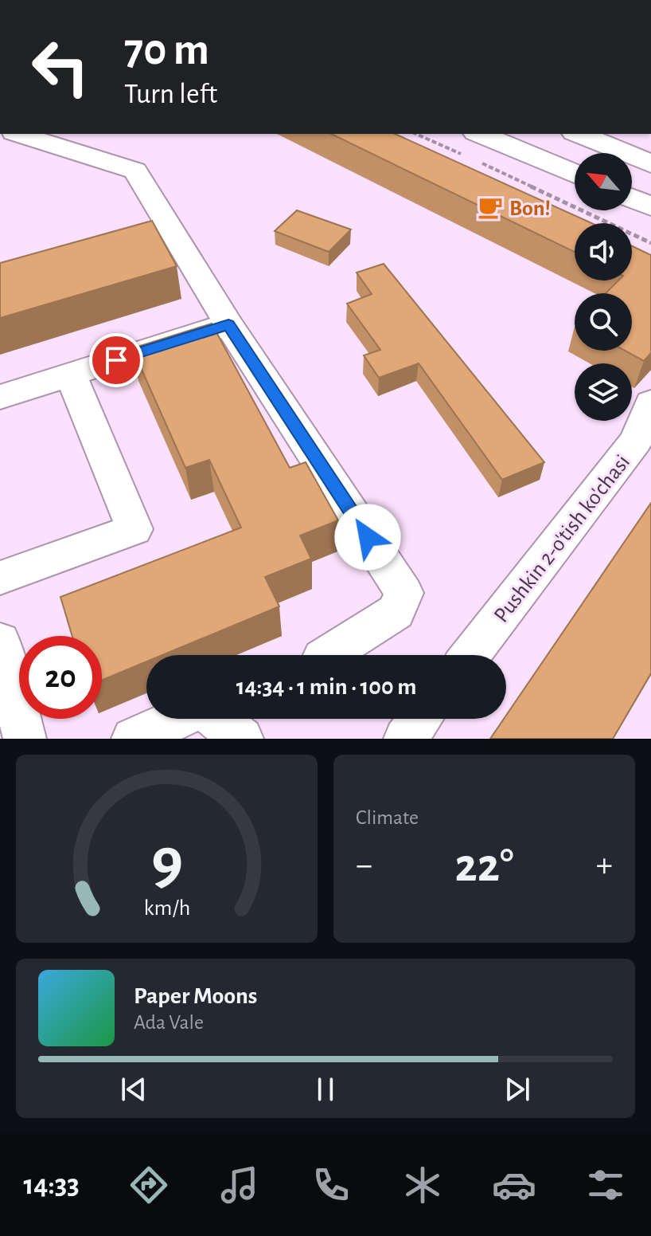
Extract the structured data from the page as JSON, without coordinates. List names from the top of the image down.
{
  "streets": {
    "street": ["Pushkin 2-o'tish ko'chasi"]
  },
  "places": {
    "cafe": ["Bon!"]
  },
  "north": "top left",
  "page": {
    "turn": ["70 m", "Turn left"],
    "limit": "20",
    "trip": "14:34 · 1 min · 100 m",
    "tile": "Climate",
    "heat": ["−", "22°", "+"],
    "song": ["Paper Moons", "Ada Vale"],
    "tabs": "14:33",
    "gauge": ["9", "km/h"]
  }
}
